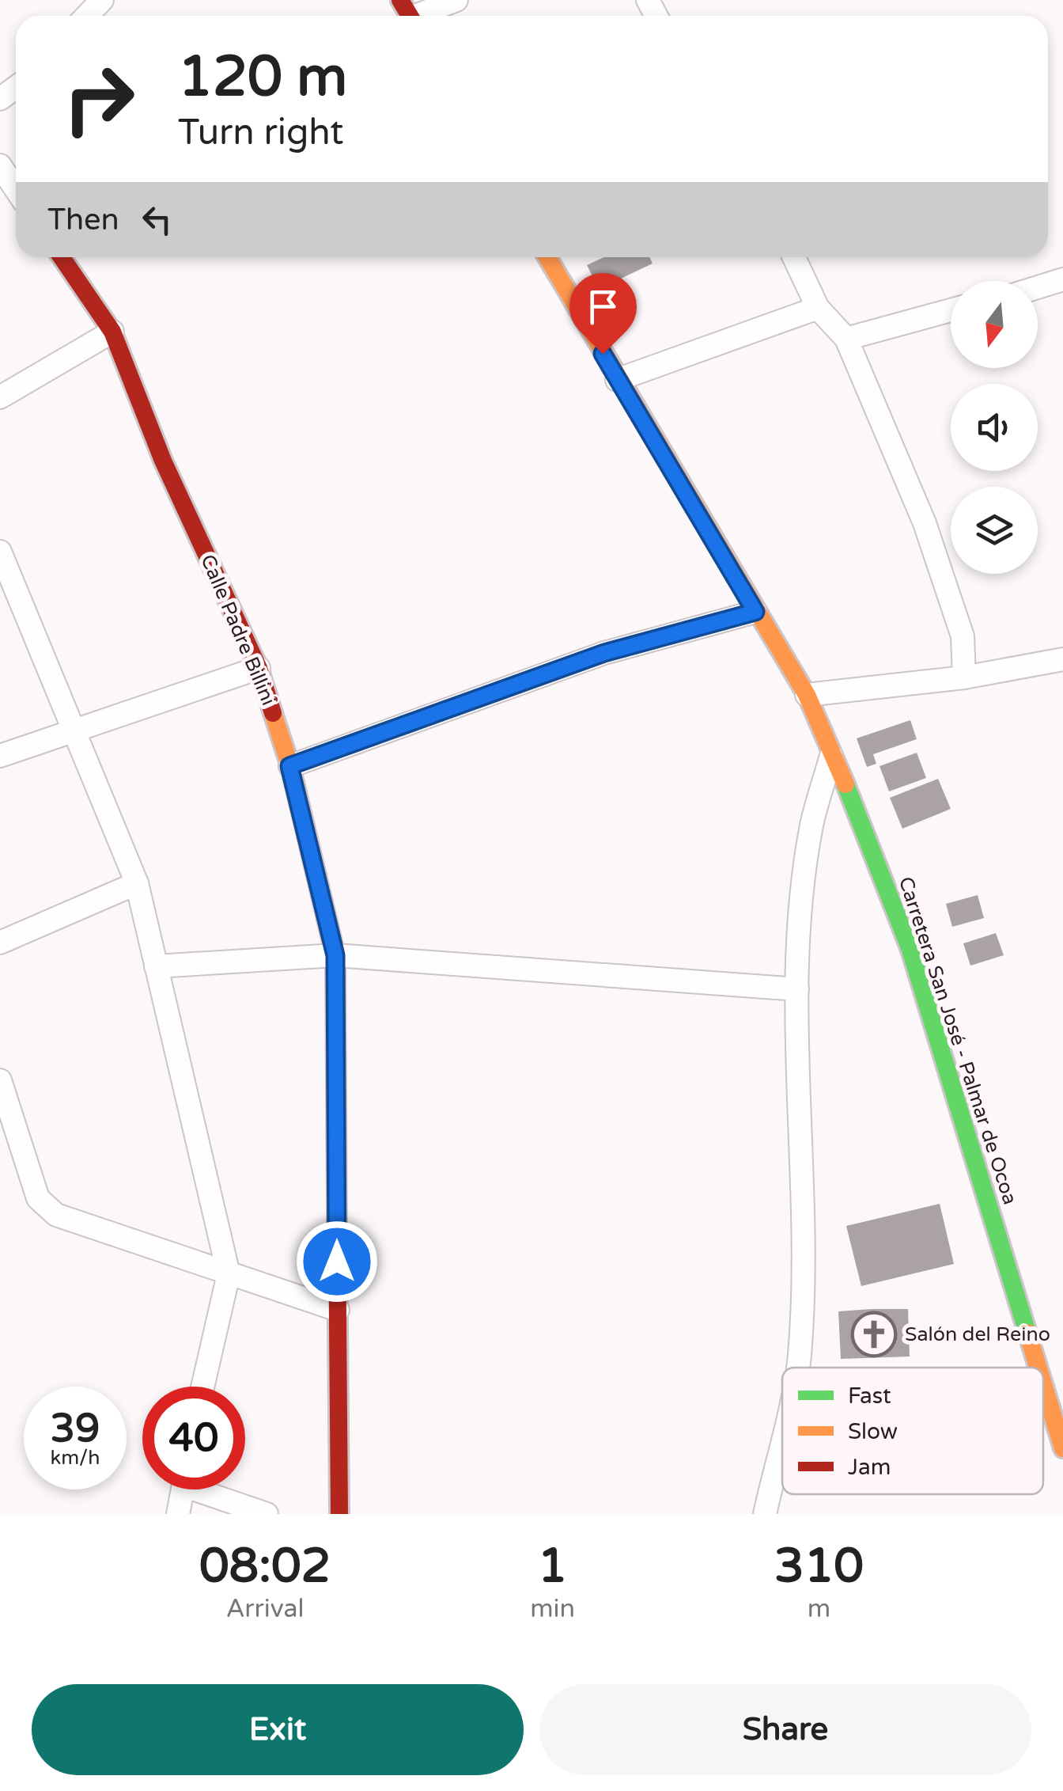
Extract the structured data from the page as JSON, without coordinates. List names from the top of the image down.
{
  "streets": {
    "street": ["Calle Padre Billini", "Carretera San José - Palmar de Ocoa"]
  },
  "places": {
    "church": ["Salón del Reino"]
  },
  "legend": ["Fast", "Slow", "Jam"],
  "north": "bottom",
  "page": {
    "turn": ["120 m", "Turn right"],
    "then": "Then",
    "speed": "39 km/h",
    "limit": "40",
    "eta": [
      "08:02",
      "Arrival",
      "1",
      "min",
      "310",
      "m"
    ],
    "buttons": ["Exit", "Share"]
  }
}
